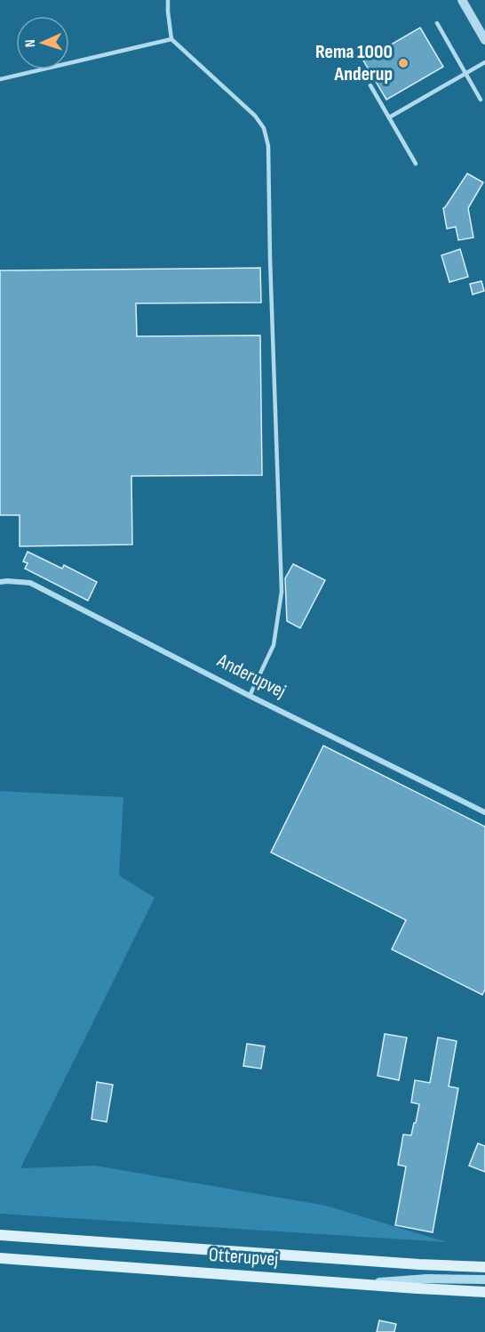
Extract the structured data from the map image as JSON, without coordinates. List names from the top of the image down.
{
  "streets": {
    "main road": ["Otterupvej"],
    "street": ["Anderupvej"]
  },
  "places": ["Rema 1000 Anderup"],
  "north": "left"
}
